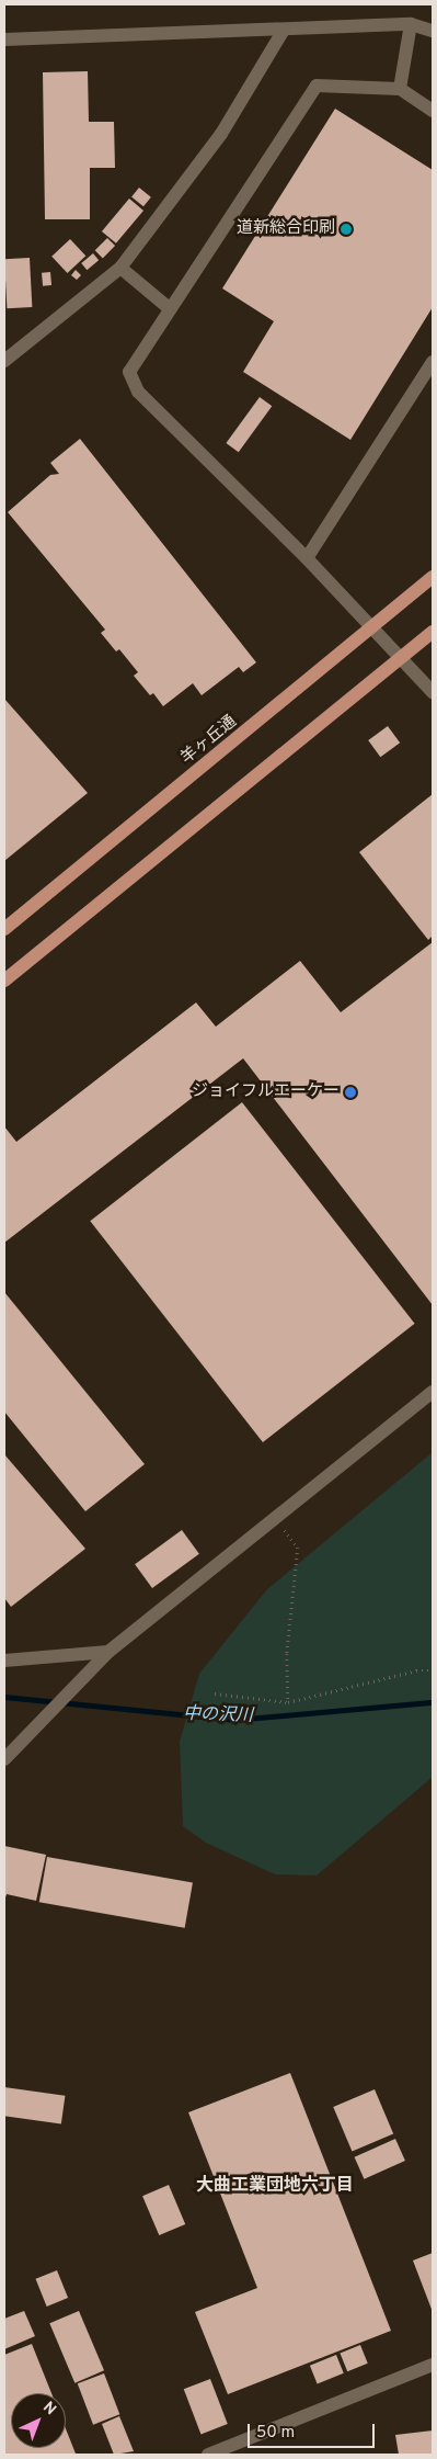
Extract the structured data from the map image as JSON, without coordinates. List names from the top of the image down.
{
  "streets": {
    "main road": ["羊ヶ丘通"]
  },
  "districts": ["大曲工業団地六丁目"],
  "water": ["中の沢川"],
  "places": ["道新総合印刷", "ジョイフルエーケー"],
  "scale_bar": "50 m",
  "north": "top right"
}
